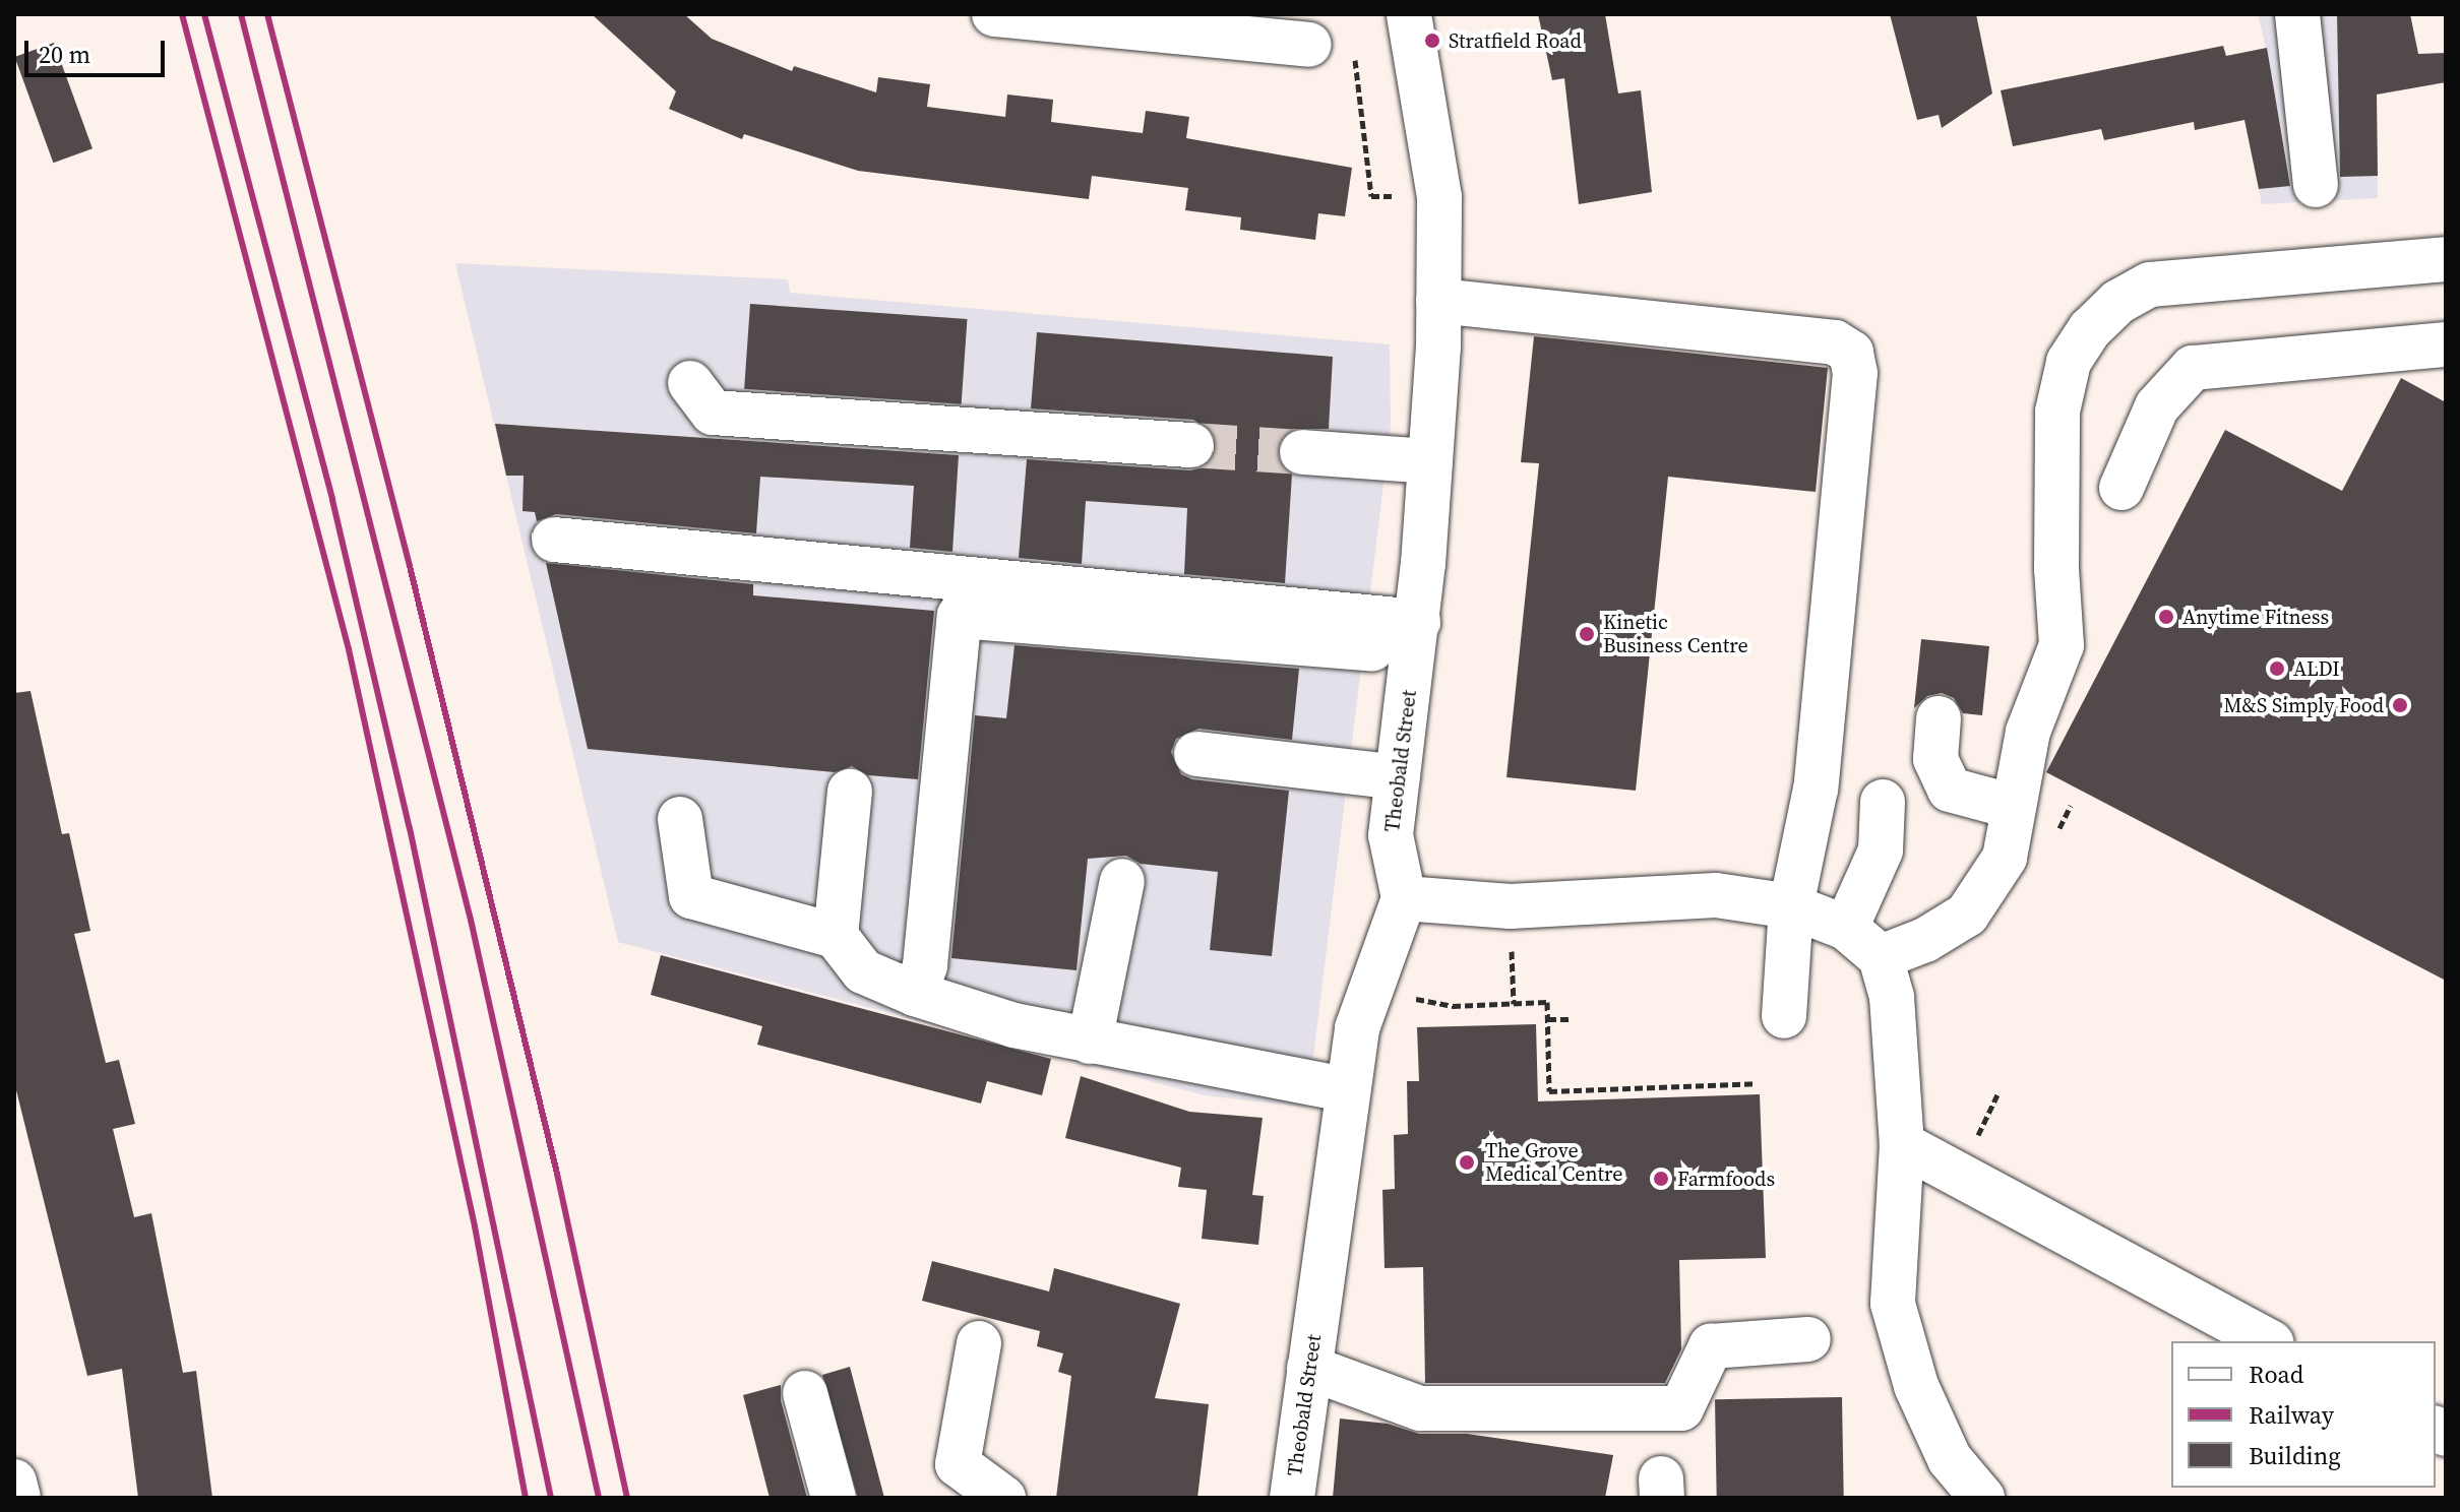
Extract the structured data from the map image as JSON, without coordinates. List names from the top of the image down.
{
  "streets": {
    "street": ["Theobald Street"]
  },
  "places": [
    "Stratfield Road",
    "Anytime Fitness",
    "Kinetic Business Centre",
    "ALDI",
    "M&S Simply Food",
    "The Grove Medical Centre",
    "Farmfoods"
  ],
  "legend": ["Road", "Railway", "Building"],
  "scale_bar": "20 m"
}
